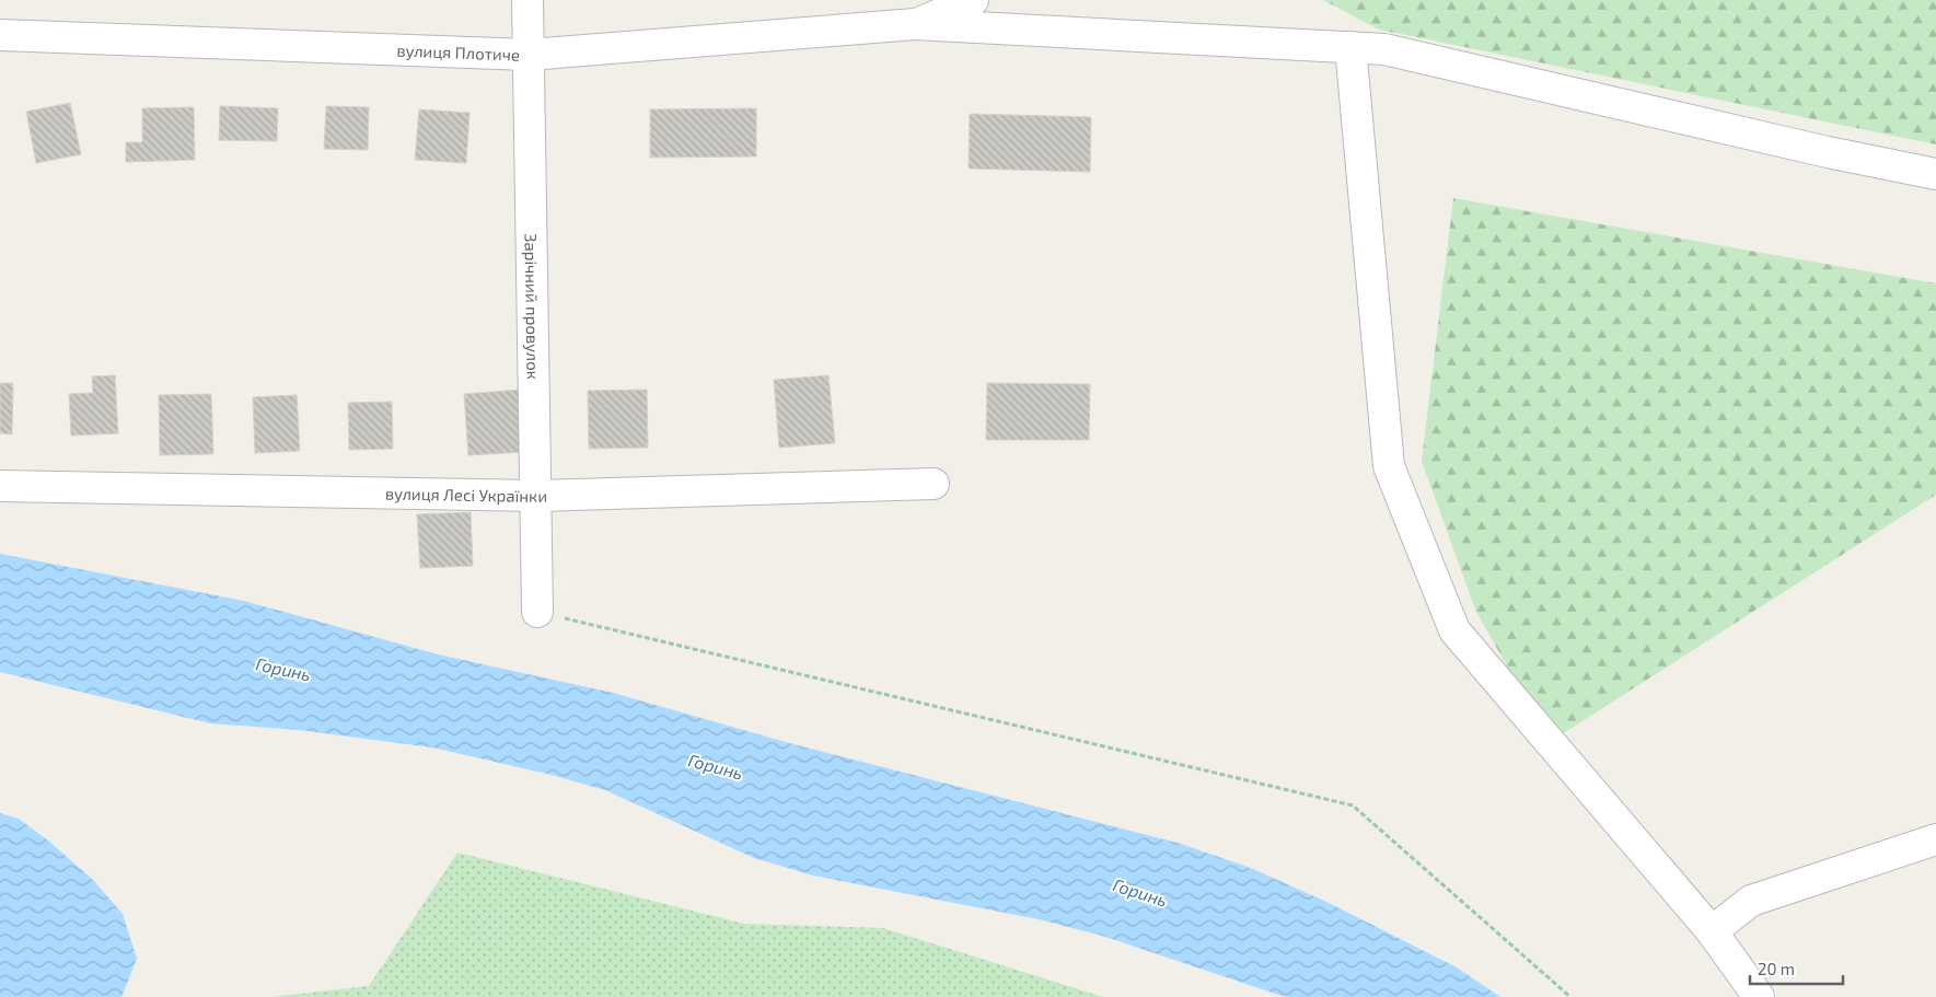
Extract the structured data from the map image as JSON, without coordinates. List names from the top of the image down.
{
  "streets": {
    "street": ["вулиця Плотиче", "Зарічний провулок", "вулиця Лесі Українки"]
  },
  "crossings": [
    ["вулиця Плотиче", "Зарічний провулок"],
    ["Зарічний провулок", "вулиця Лесі Українки"]
  ],
  "water": ["Горинь"],
  "scale_bar": "20 m"
}
